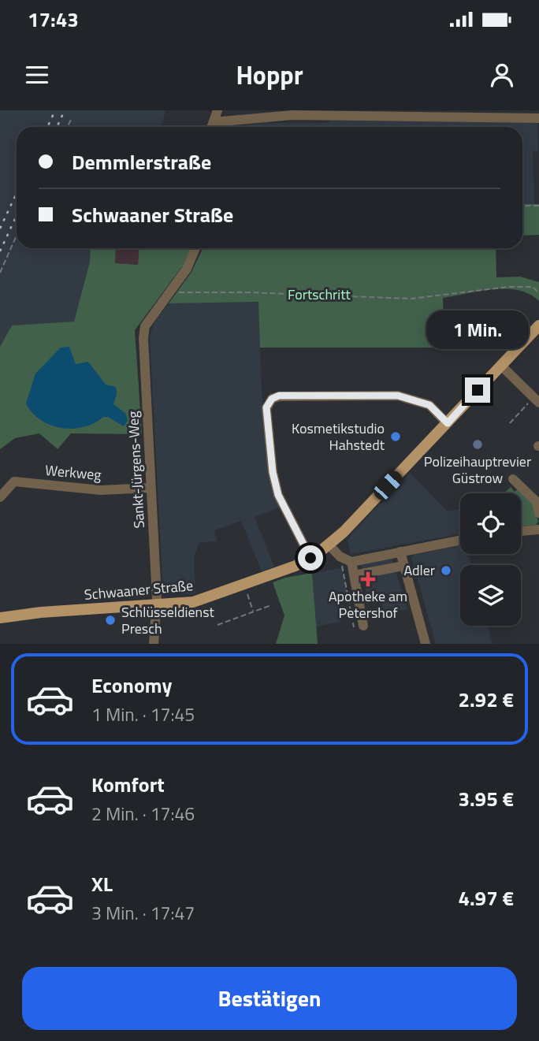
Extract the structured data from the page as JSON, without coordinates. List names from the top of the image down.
{
  "streets": {
    "main road": ["Schwaaner Straße"],
    "street": ["Sankt-Jürgens-Weg", "Werkweg"]
  },
  "crossings": [
    ["Sankt-Jürgens-Weg", "Werkweg"],
    ["Sankt-Jürgens-Weg", "Schwaaner Straße"]
  ],
  "parks": ["Fortschritt"],
  "places": {
    "other": [
      "Kosmetikstudio Hahstedt",
      "Polizeihauptrevier Güstrow",
      "Adler",
      "Schlüsseldienst Presch"
    ],
    "health": ["Apotheke am Petershof"]
  },
  "page": {
    "status": "17:43",
    "header": "Hoppr",
    "banner": ["Demmlerstraße", "Schwaaner Straße"],
    "bubble": "1 Min.",
    "list": [
      {
        "name": "Economy",
        "note": "1 Min. · 17:45",
        "value": "2.92 €"
      },
      {
        "name": "Komfort",
        "note": "2 Min. · 17:46",
        "value": "3.95 €"
      },
      {
        "name": "XL",
        "note": "3 Min. · 17:47",
        "value": "4.97 €"
      }
    ],
    "buttons": "Bestätigen"
  }
}
